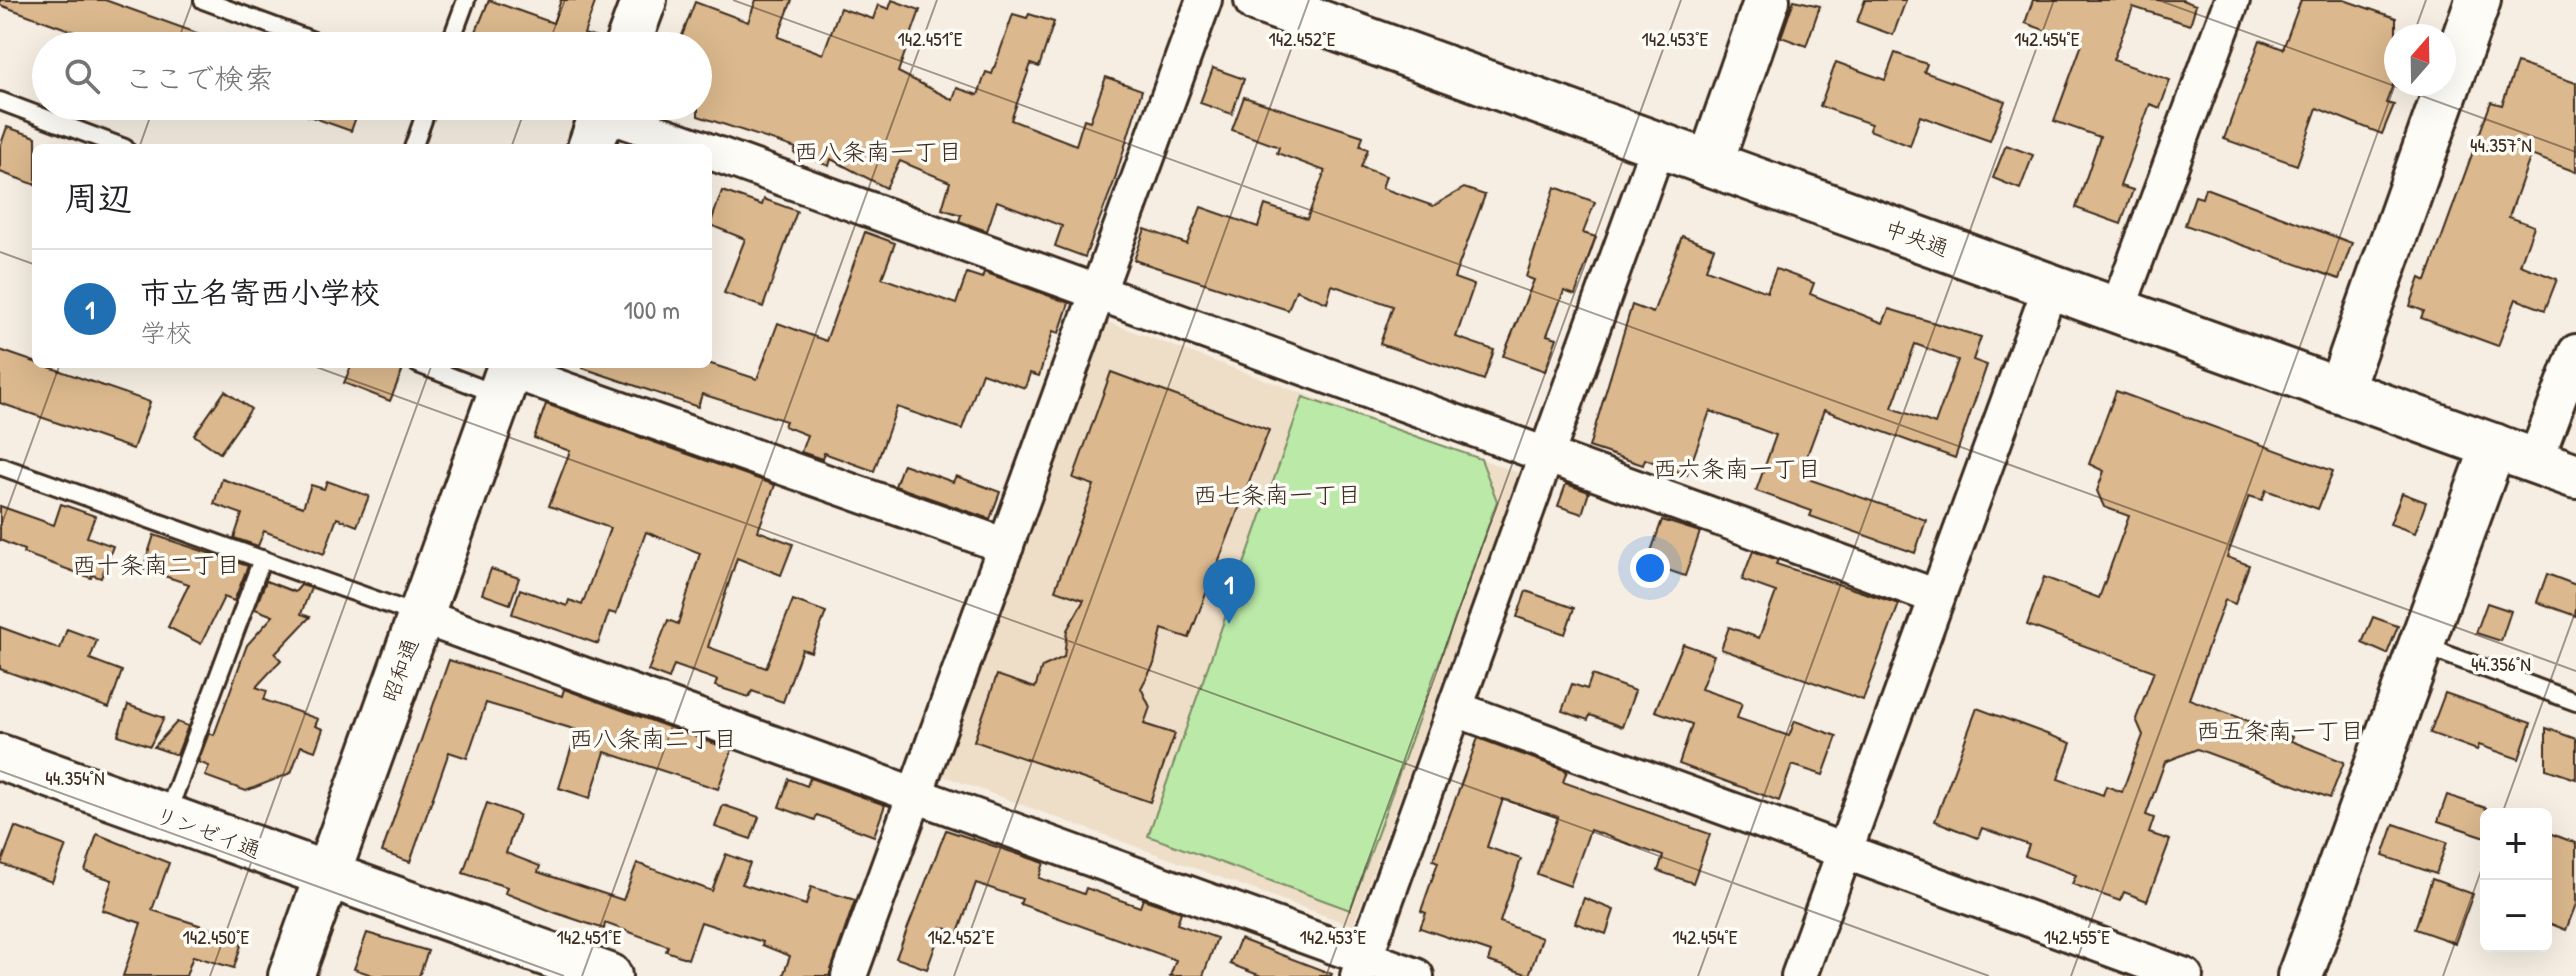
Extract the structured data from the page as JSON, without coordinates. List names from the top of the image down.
{
  "streets": {
    "street": ["中央通", "昭和通", "リンゼイ通"]
  },
  "crossings": [
    ["昭和通", "リンゼイ通"]
  ],
  "districts": [
    "西八条南一丁目",
    "西六条南一丁目",
    "西七条南一丁目",
    "西十条南二丁目",
    "西五条南一丁目",
    "西八条南二丁目"
  ],
  "north": "top",
  "page": {
    "search": "ここで検索",
    "heading": "周辺",
    "list": [
      {
        "mark": "1",
        "name": "市立名寄西小学校",
        "note": "学校",
        "value": "100 m"
      }
    ],
    "pins": "1",
    "map_buttons": ["+", "−"]
  },
  "coordinates": [
    "142.451°E",
    "142.452°E",
    "142.453°E",
    "142.454°E",
    "44.357°N",
    "44.356°N",
    "44.354°N",
    "142.450°E",
    "142.455°E"
  ]
}
